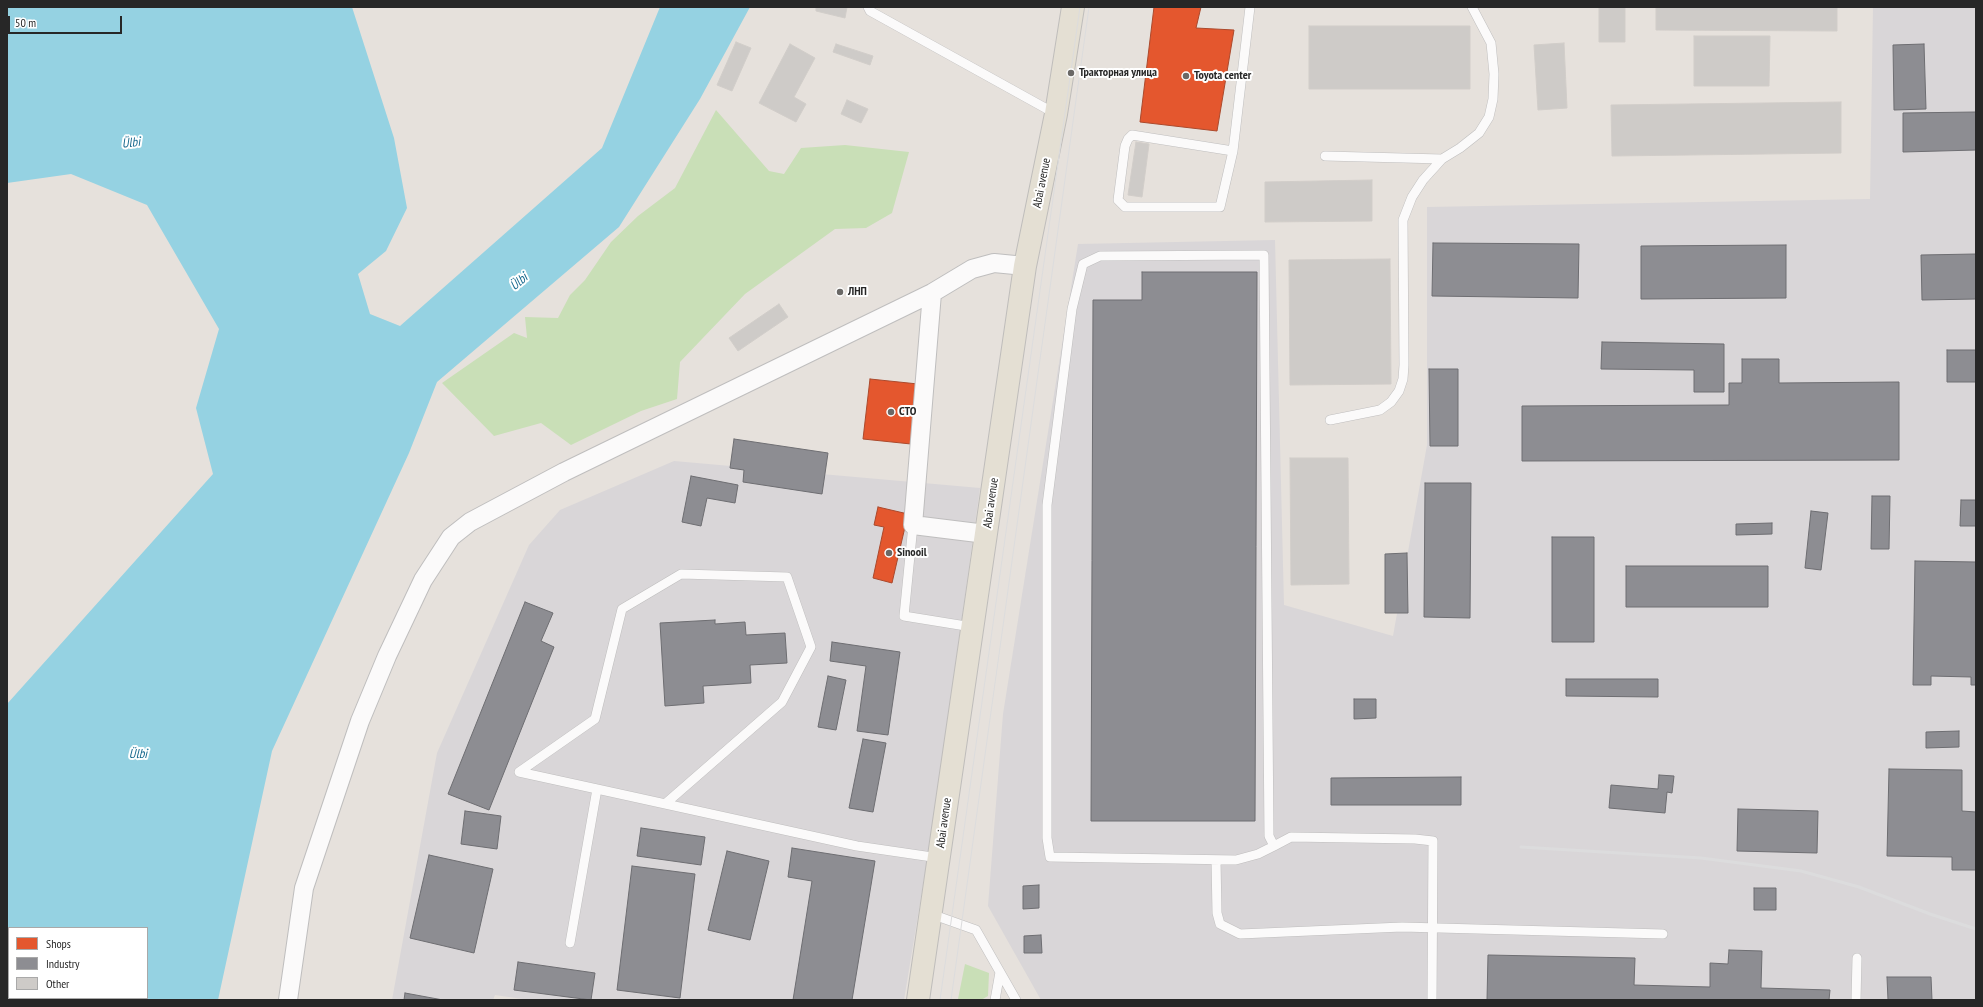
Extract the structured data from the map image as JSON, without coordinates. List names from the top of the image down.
{
  "streets": {
    "main road": ["Abai avenue"]
  },
  "water": ["Ülbi"],
  "places": [
    "Тракторная улица",
    "Toyota center",
    "ЛНП",
    "СТО",
    "Sinooil"
  ],
  "legend": ["Shops", "Industry", "Other"],
  "scale_bar": "50 m"
}
